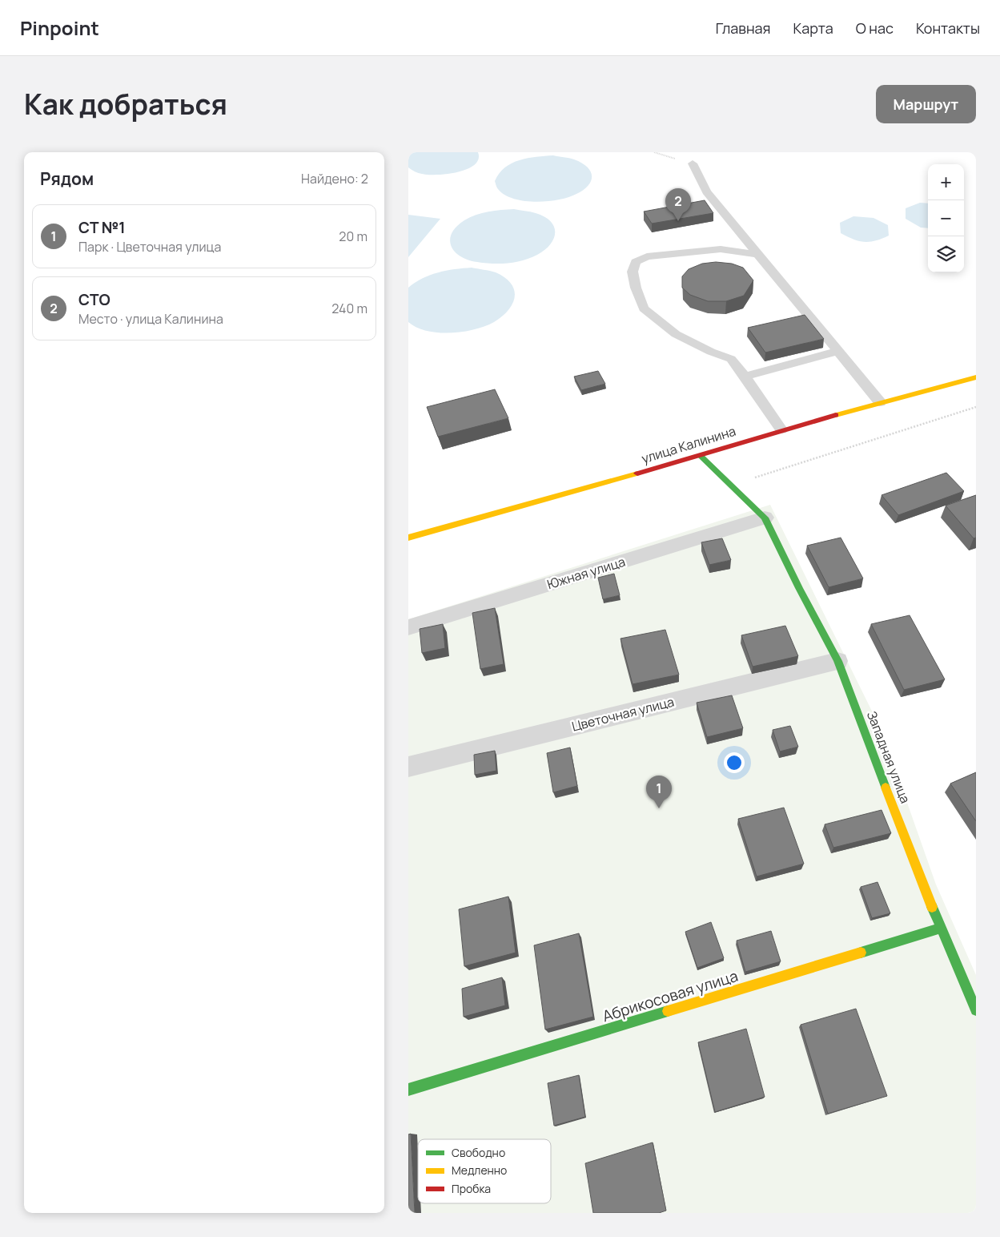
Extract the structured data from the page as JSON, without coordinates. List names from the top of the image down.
{
  "streets": {
    "street": [
      "улица Калинина",
      "Южная улица",
      "Цветочная улица",
      "Западная улица",
      "Абрикосовая улица"
    ]
  },
  "crossings": [
    ["Южная улица", "Западная улица"],
    ["Цветочная улица", "Западная улица"],
    ["Западная улица", "Абрикосовая улица"]
  ],
  "legend": ["Свободно", "Медленно", "Пробка"],
  "page": {
    "header": "Pinpoint",
    "nav": [
      "Главная",
      "Карта",
      "О нас",
      "Контакты"
    ],
    "title": "Как добраться",
    "buttons": "Маршрут",
    "heading": ["Рядом", "Найдено: 2"],
    "map_buttons": ["+", "−"],
    "pins": ["2", "1"],
    "list": [
      {
        "mark": "1",
        "name": "СТ №1",
        "note": "Парк · Цветочная улица",
        "value": "20 m"
      },
      {
        "mark": "2",
        "name": "СТО",
        "note": "Место · улица Калинина",
        "value": "240 m"
      }
    ]
  }
}
